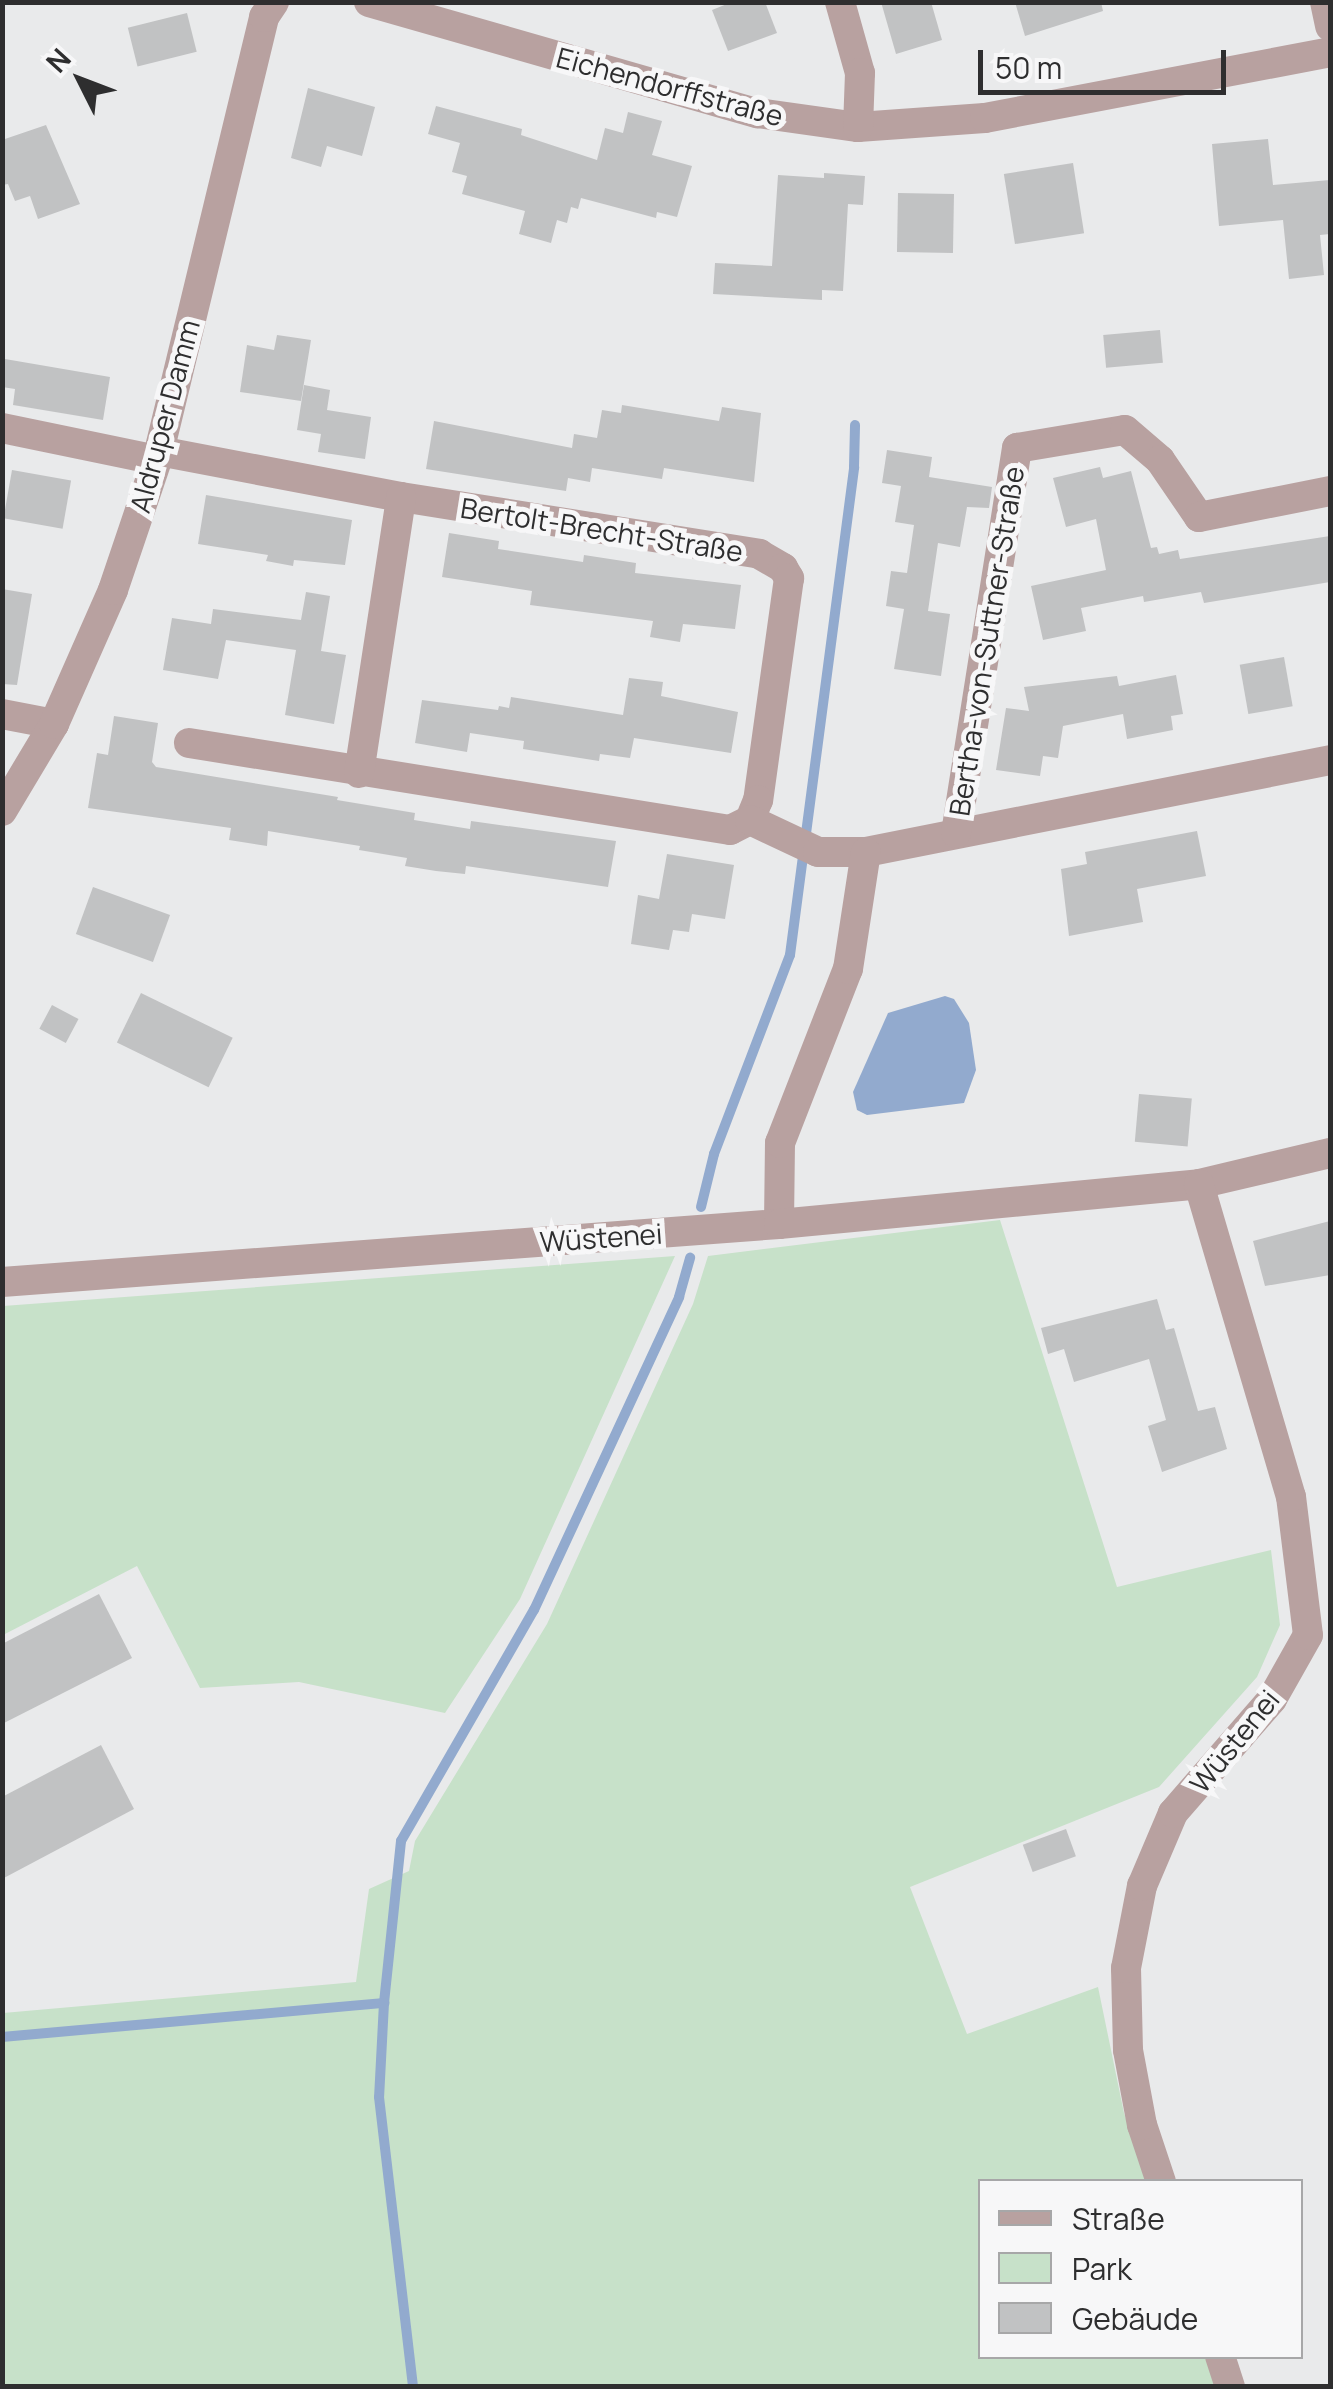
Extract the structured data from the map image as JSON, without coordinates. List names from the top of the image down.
{
  "streets": {
    "street": [
      "Eichendorffstraße",
      "Aldruper Damm",
      "Bertolt-Brecht-Straße",
      "Bertha-von-Suttner-Straße",
      "Wüstenei"
    ]
  },
  "crossings": [
    ["Aldruper Damm", "Bertolt-Brecht-Straße"],
    ["Bertolt-Brecht-Straße", "Bertha-von-Suttner-Straße"]
  ],
  "legend": ["Straße", "Park", "Gebäude"],
  "scale_bar": "50 m",
  "north": "top left"
}
